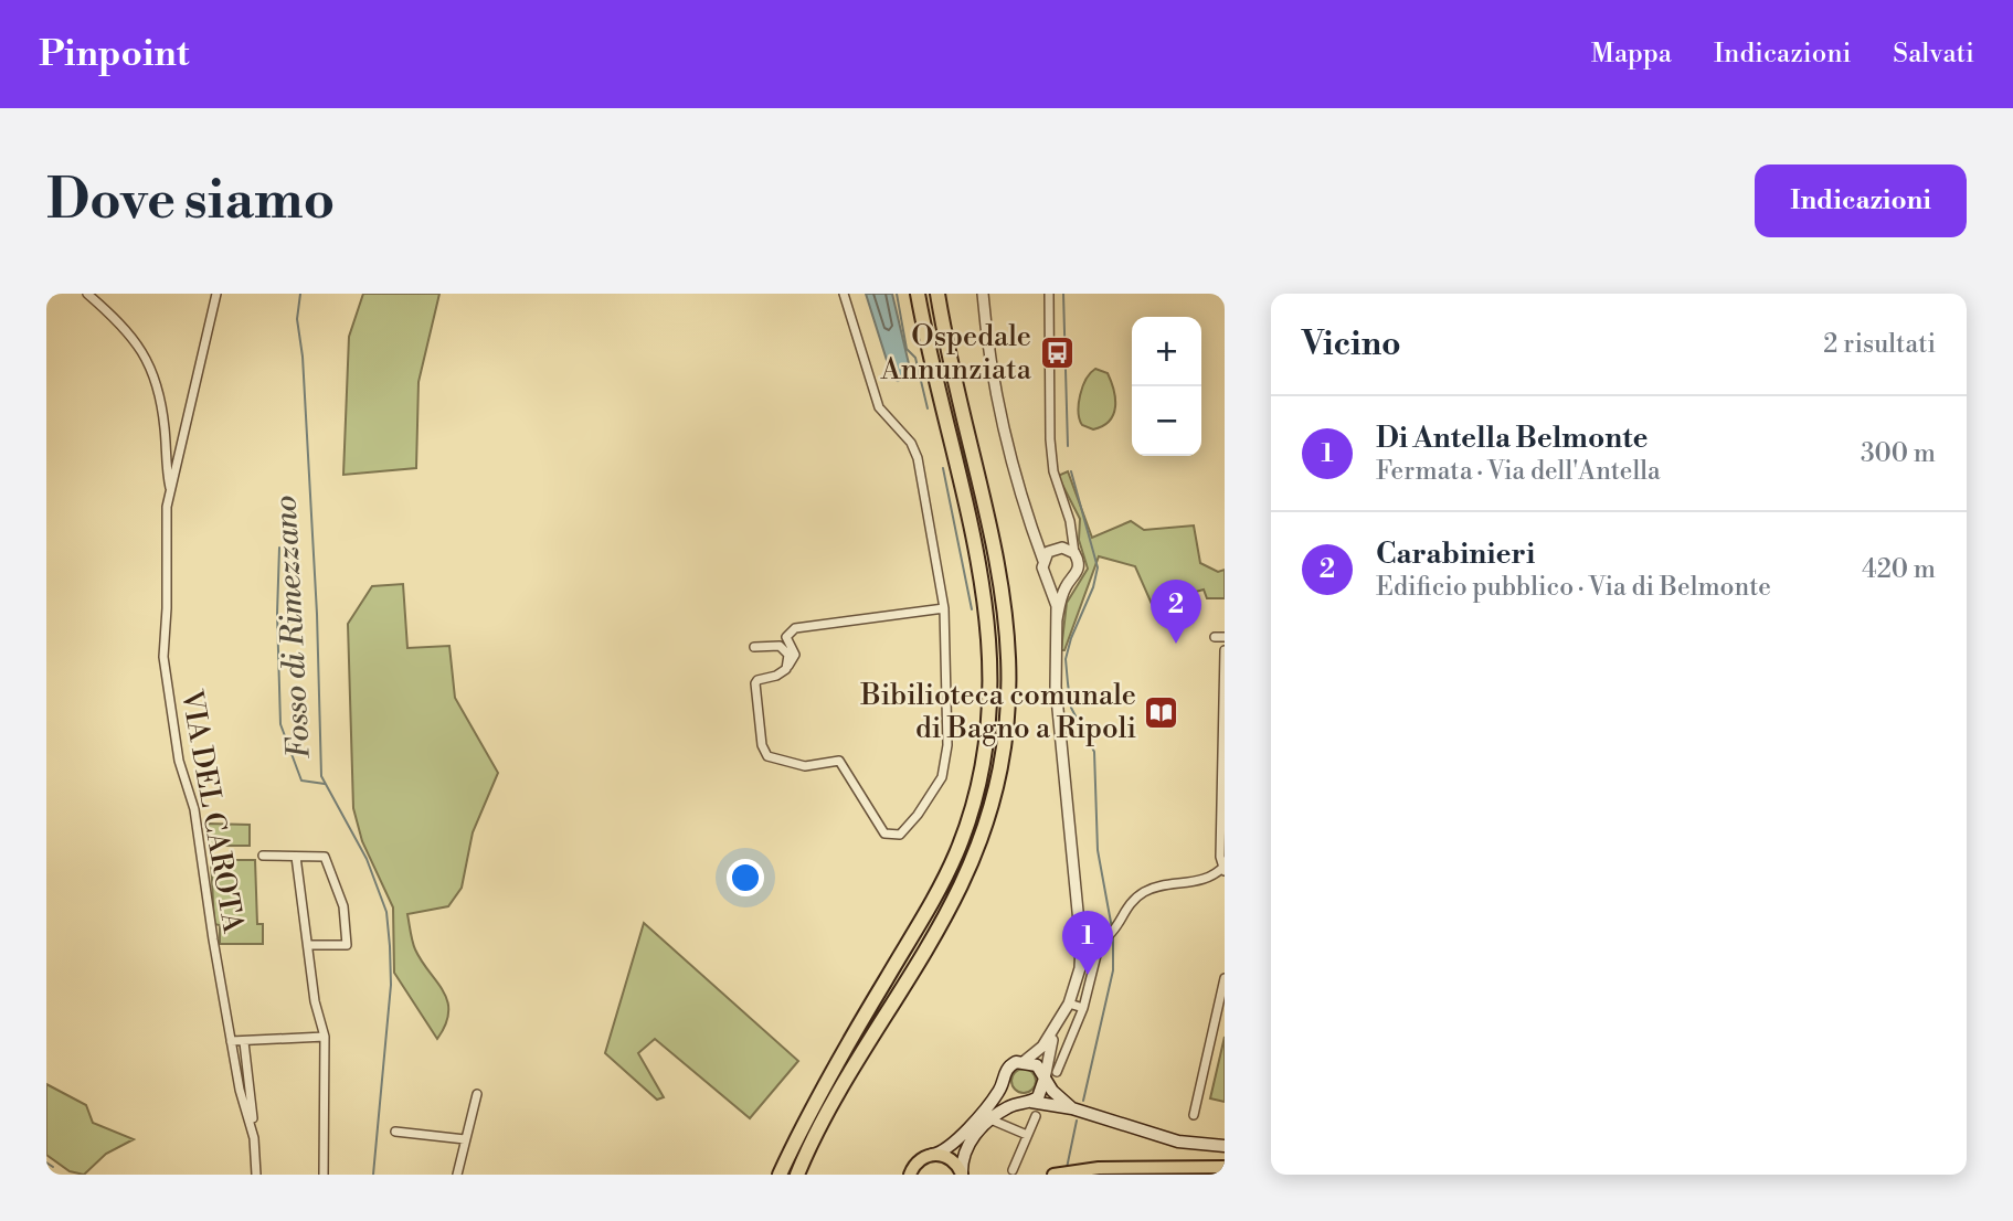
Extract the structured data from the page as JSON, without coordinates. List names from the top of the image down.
{
  "streets": {
    "street": ["VIA DEL CAROTA"]
  },
  "water": ["Fosso di Rimezzano"],
  "places": {
    "bus stop": ["Ospedale Annunziata"],
    "library": ["Bibilioteca comunale di Bagno a Ripoli"]
  },
  "page": {
    "header": "Pinpoint",
    "nav": ["Mappa", "Indicazioni", "Salvati"],
    "buttons": "Indicazioni",
    "title": "Dove siamo",
    "heading": ["Vicino", "2 risultati"],
    "map_buttons": ["+", "−"],
    "list": [
      {
        "mark": "1",
        "name": "Di Antella Belmonte",
        "note": "Fermata · Via dell'Antella",
        "value": "300 m"
      },
      {
        "mark": "2",
        "name": "Carabinieri",
        "note": "Edificio pubblico · Via di Belmonte",
        "value": "420 m"
      }
    ],
    "pins": ["2", "1"]
  }
}
